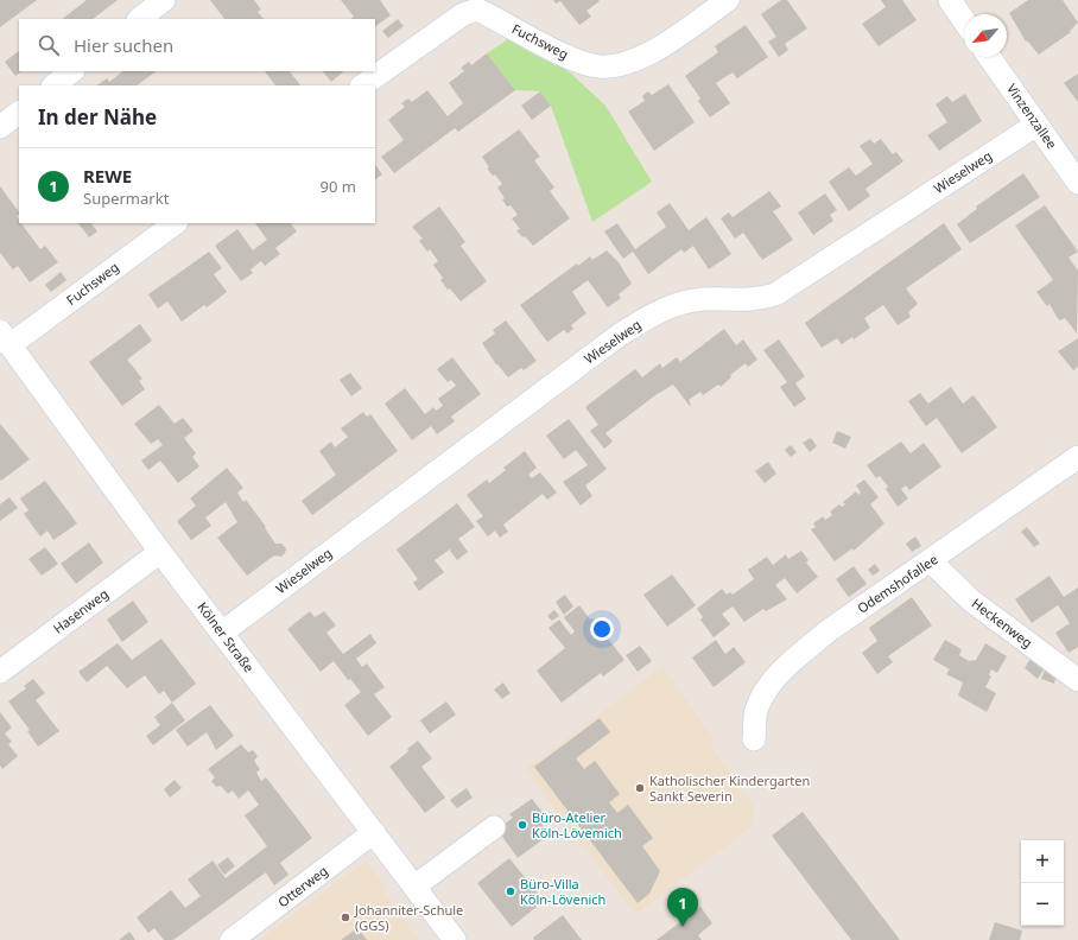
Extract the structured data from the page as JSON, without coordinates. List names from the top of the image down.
{
  "streets": {
    "street": [
      "Fuchsweg",
      "Vinzenzallee",
      "Wieselweg",
      "Odemshofallee",
      "Hasenweg",
      "Heckenweg",
      "Kölner Straße",
      "Otterweg"
    ]
  },
  "crossings": [
    ["Fuchsweg", "Kölner Straße"],
    ["Vinzenzallee", "Wieselweg"],
    ["Wieselweg", "Kölner Straße"],
    ["Odemshofallee", "Heckenweg"],
    ["Hasenweg", "Kölner Straße"],
    ["Kölner Straße", "Otterweg"]
  ],
  "places": [
    "Katholischer Kindergarten Sankt Severin",
    "Büro-Atelier Köln-Lövemich",
    "Büro-Villa Köln-Lövenich",
    "Johanniter-Schule (GGS)"
  ],
  "north": "bottom left",
  "page": {
    "search": "Hier suchen",
    "heading": "In der Nähe",
    "list": [
      {
        "mark": "1",
        "name": "REWE",
        "note": "Supermarkt",
        "value": "90 m"
      }
    ],
    "map_buttons": ["+", "−"],
    "pins": "1"
  }
}
